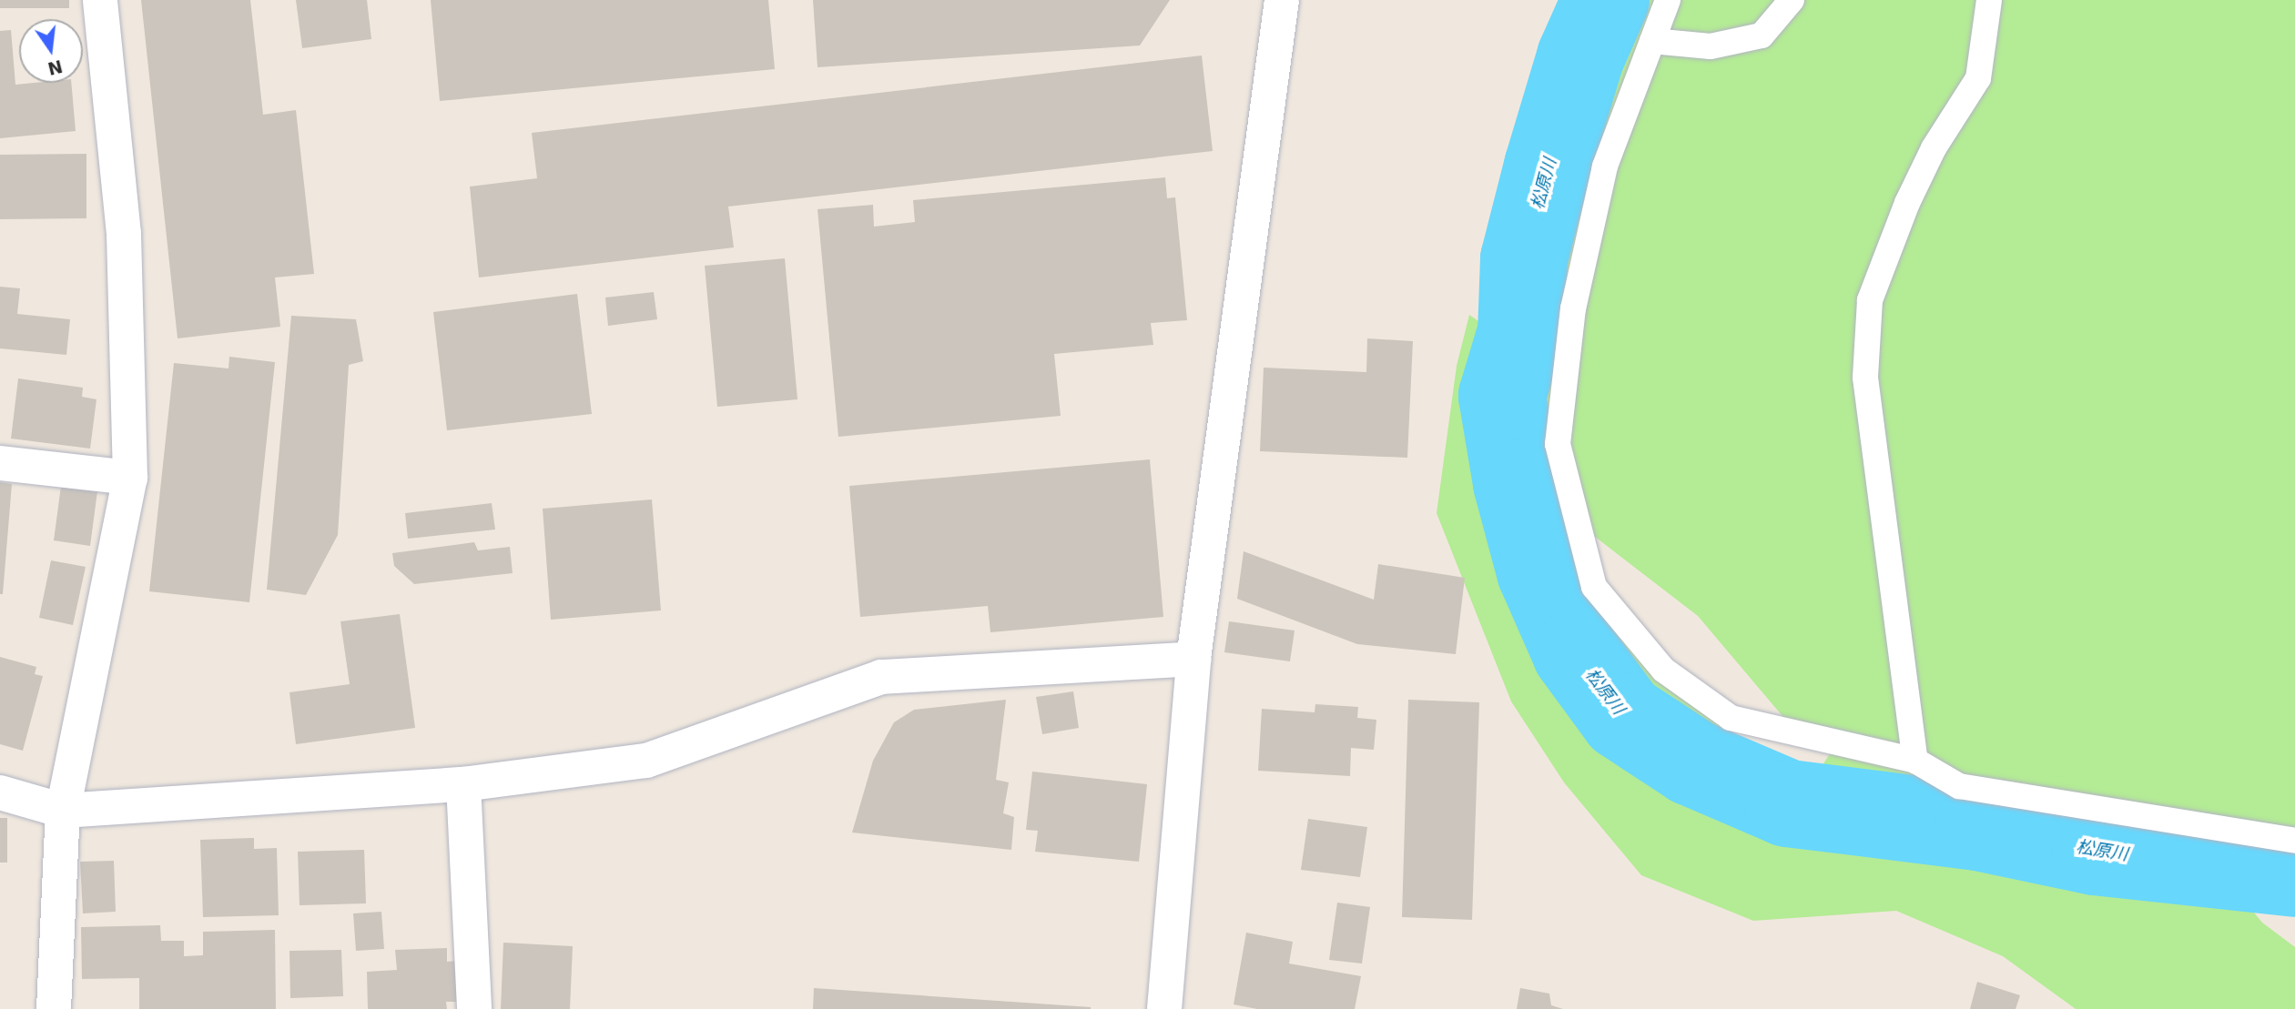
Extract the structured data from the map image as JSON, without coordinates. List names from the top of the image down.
{
  "water": ["松原川"],
  "north": "bottom"
}
